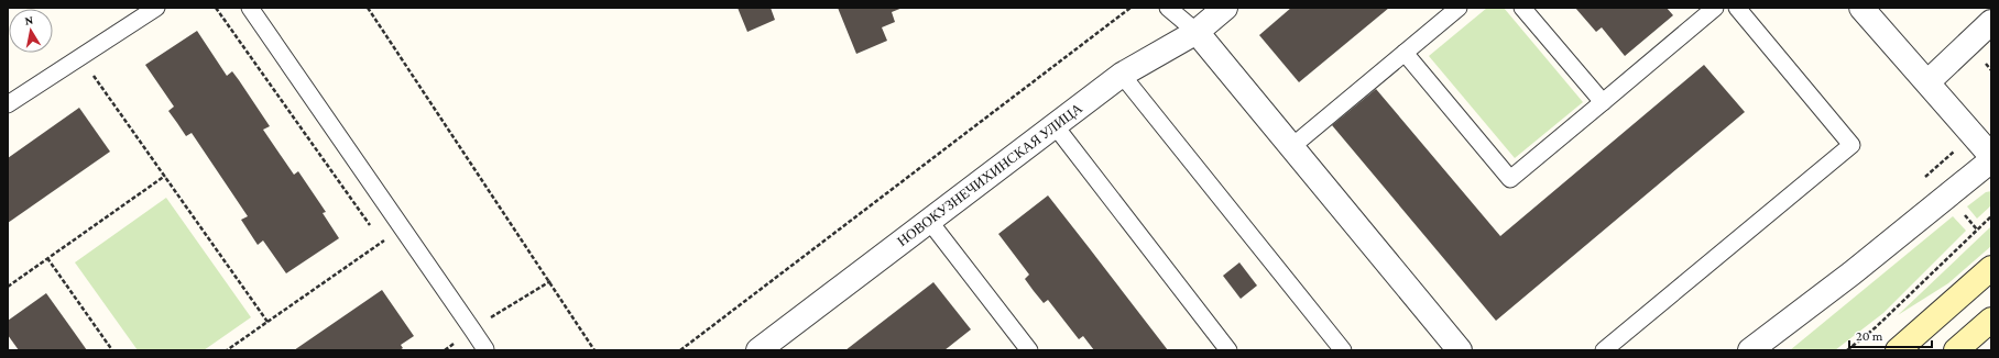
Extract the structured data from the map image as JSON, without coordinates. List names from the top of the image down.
{
  "streets": {
    "street": ["НОВОКУЗНЕЧИХИНСКАЯ УЛИЦА"]
  },
  "scale_bar": "20 m",
  "north": "top"
}
